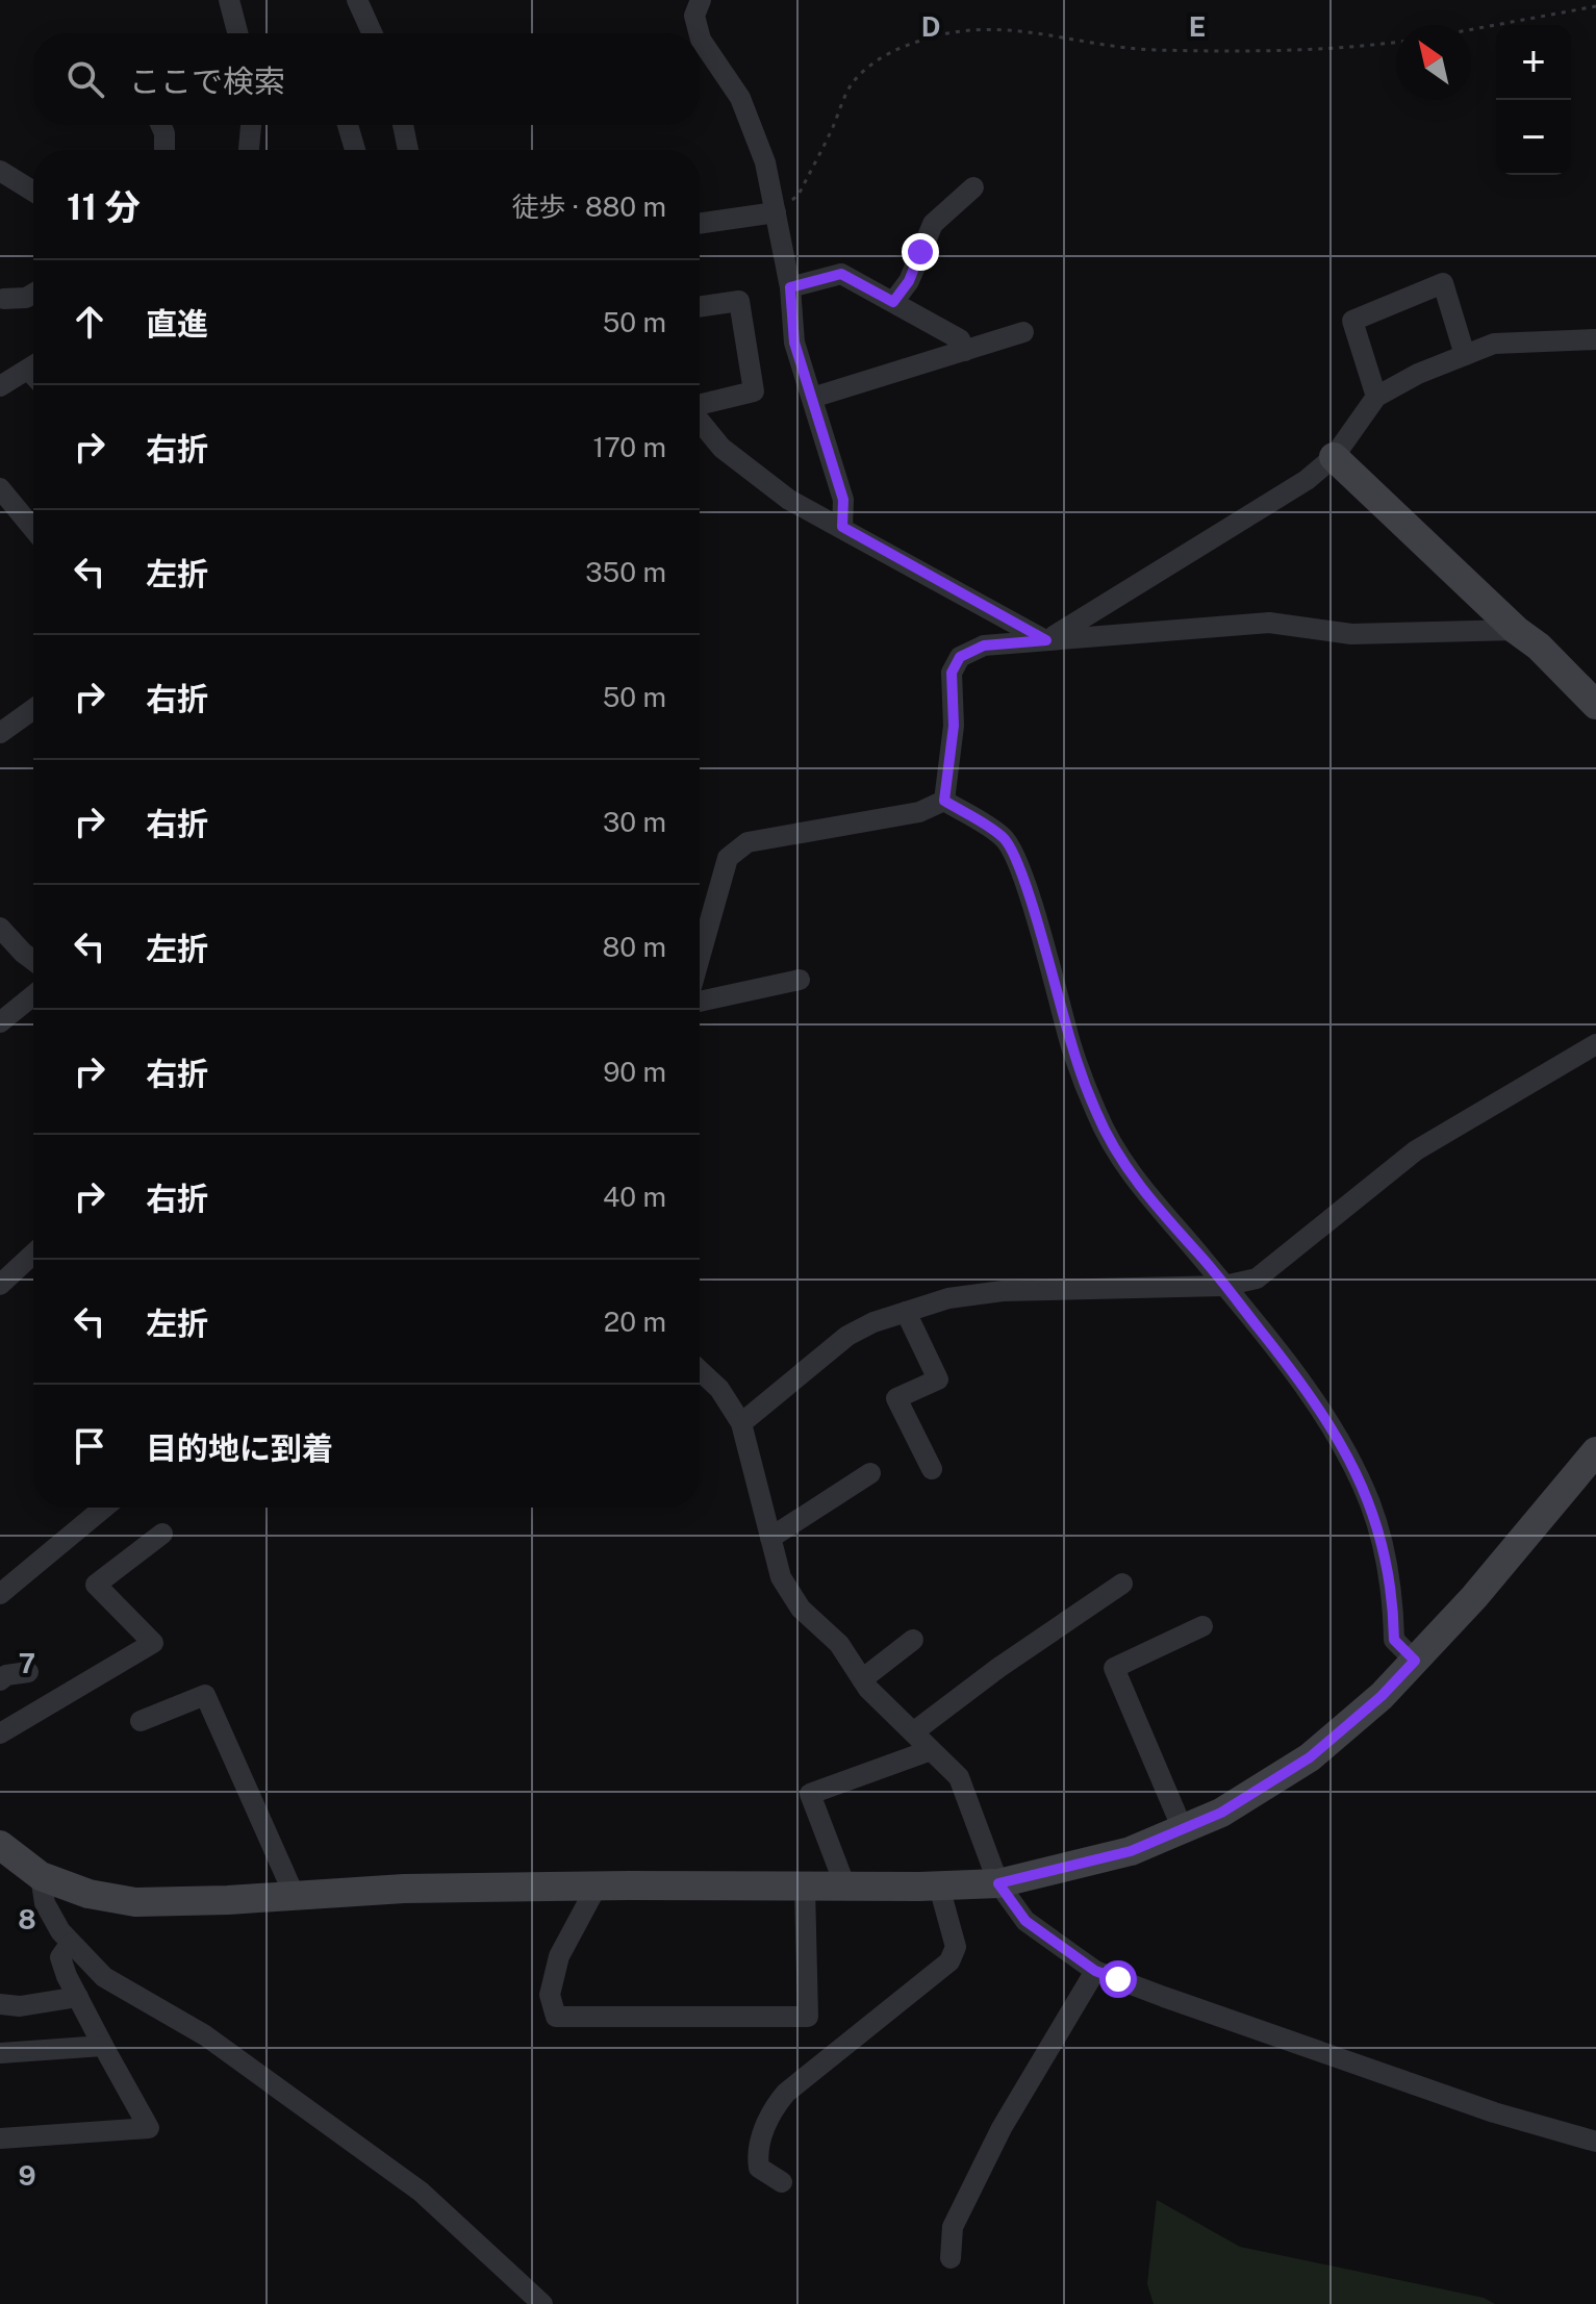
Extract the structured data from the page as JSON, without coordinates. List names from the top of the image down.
{
  "north": "top left",
  "page": {
    "map_buttons": ["+", "−"],
    "search": "ここで検索",
    "heading": ["11 分", "徒歩 · 880 m"],
    "list": [
      ["直進", "50 m"],
      ["右折", "170 m"],
      ["左折", "350 m"],
      ["右折", "50 m"],
      ["右折", "30 m"],
      ["左折", "80 m"],
      ["右折", "90 m"],
      ["右折", "40 m"],
      ["左折", "20 m"],
      "目的地に到着"
    ]
  },
  "grid": {
    "columns": ["D", "E"],
    "rows": ["7", "8", "9"]
  }
}
